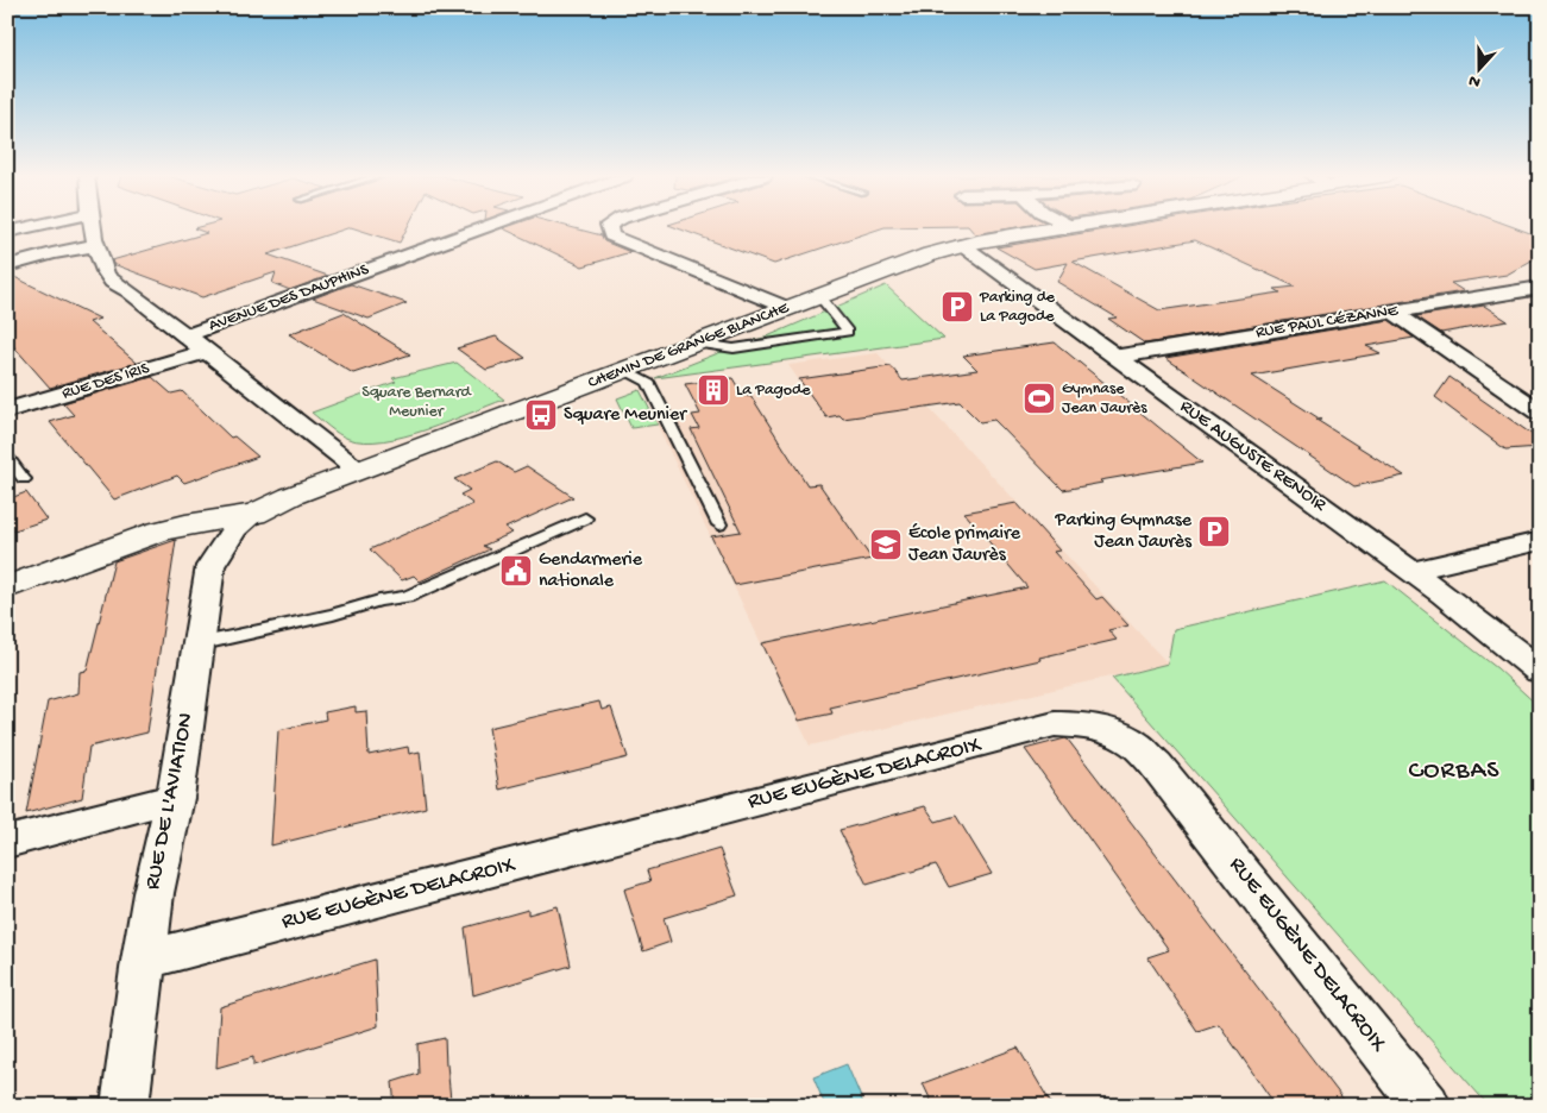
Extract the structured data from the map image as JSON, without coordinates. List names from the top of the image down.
{
  "streets": {
    "street": [
      "AVENUE DES DAUPHINS",
      "RUE PAUL CÉZANNE",
      "CHEMIN DE GRANGE BLANCHE",
      "RUE DES IRIS",
      "RUE AUGUSTE RENOIR",
      "RUE EUGÈNE DELACROIX",
      "RUE DE L'AVIATION"
    ]
  },
  "crossings": [
    ["RUE PAUL CÉZANNE", "RUE AUGUSTE RENOIR"],
    ["CHEMIN DE GRANGE BLANCHE", "RUE AUGUSTE RENOIR"],
    ["CHEMIN DE GRANGE BLANCHE", "RUE DE L'AVIATION"],
    ["RUE EUGÈNE DELACROIX", "RUE DE L'AVIATION"]
  ],
  "districts": ["CORBAS"],
  "parks": ["Square Bernard Meunier"],
  "places": {
    "parking": ["Parking de La Pagode", "Parking Gymnase Jean Jaurès"],
    "building": ["La Pagode"],
    "sports": ["Gymnase Jean Jaurès"],
    "bus stop": ["Square Meunier"],
    "school or university": ["École primaire Jean Jaurès"],
    "public building": ["Gendarmerie nationale"]
  },
  "north": "bottom"
}
